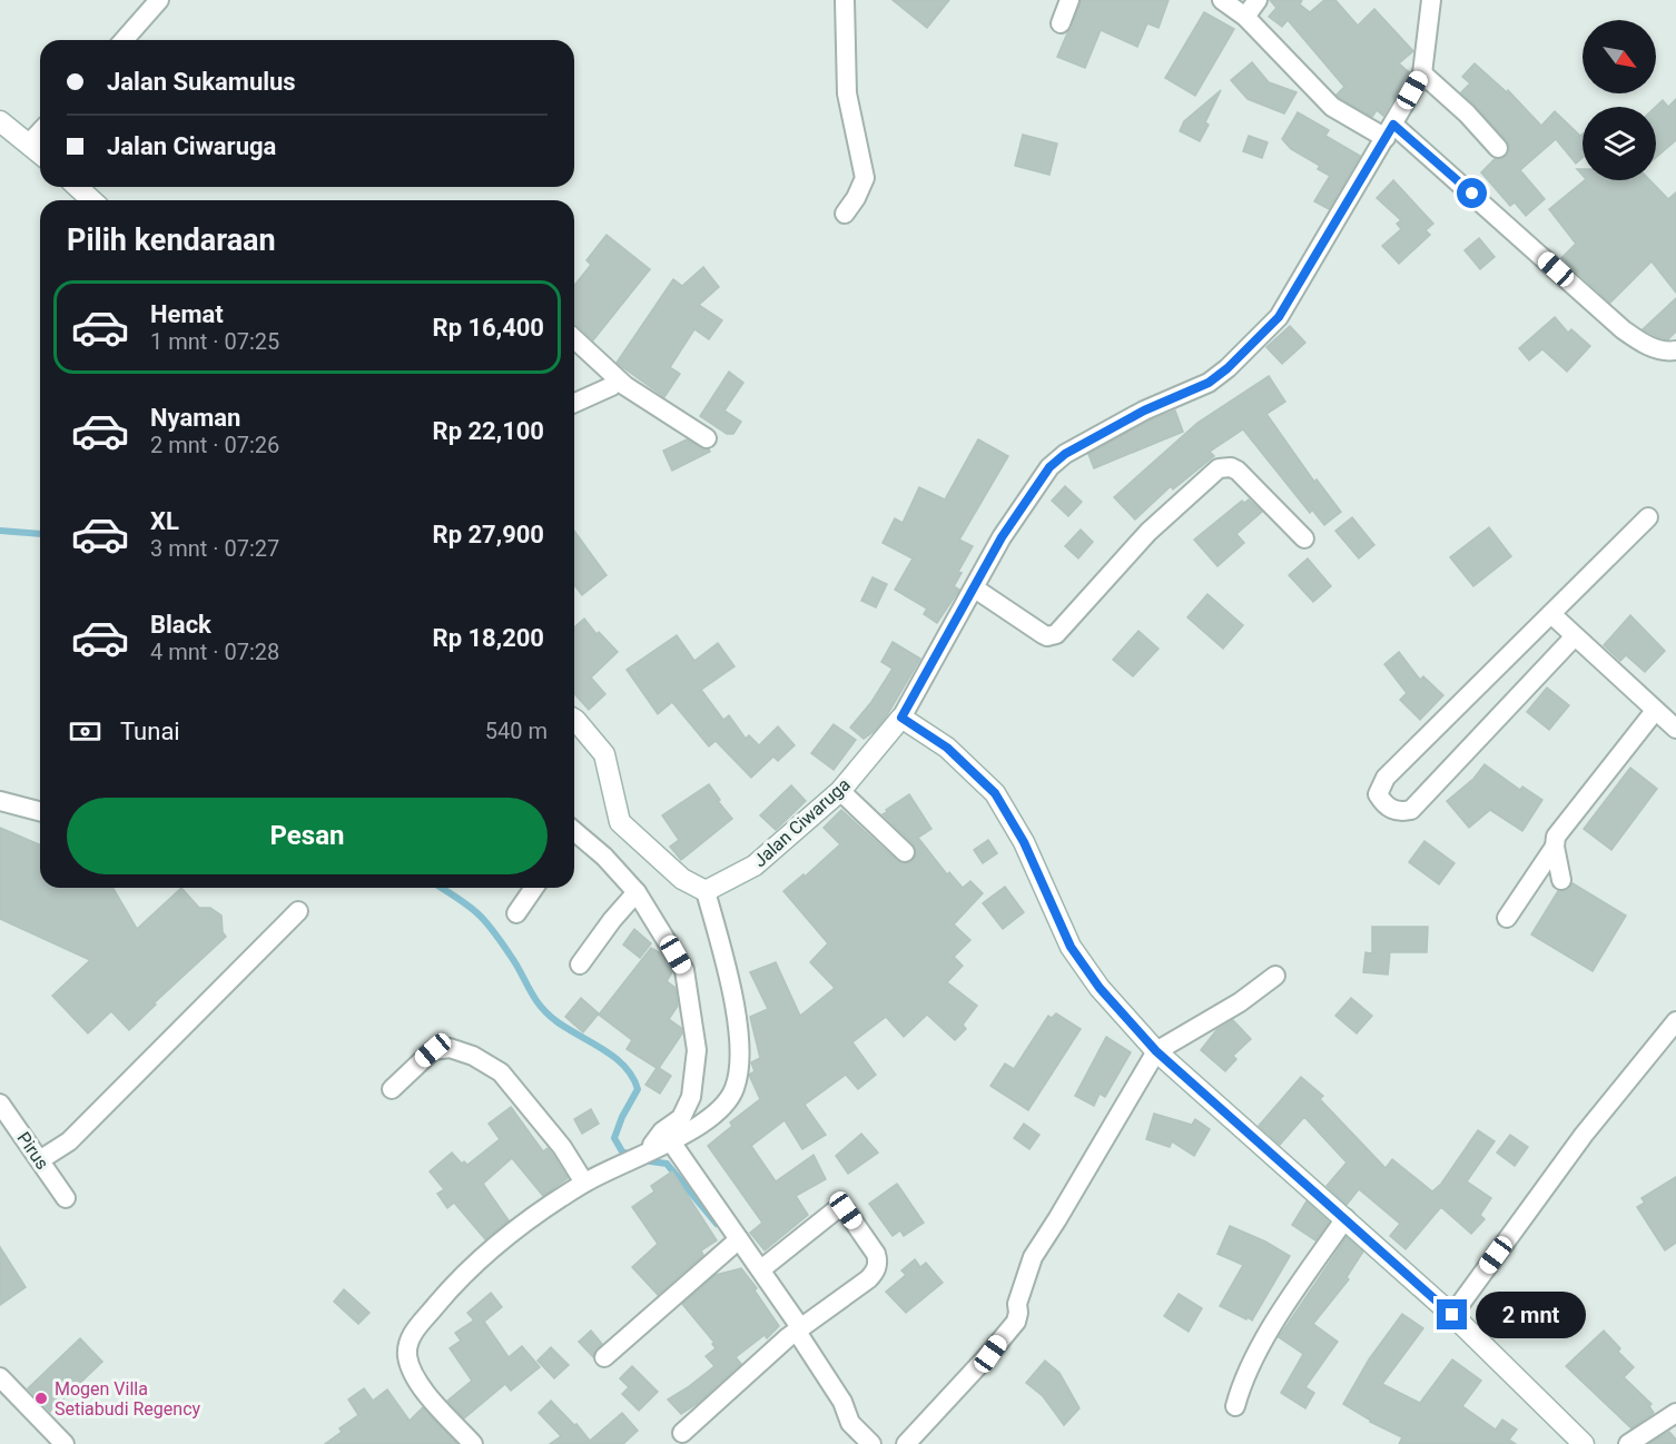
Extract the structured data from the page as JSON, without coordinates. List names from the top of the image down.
{
  "streets": {
    "street": ["Jalan Ciwaruga", "Pirus"]
  },
  "places": ["Mogen Villa Setiabudi Regency"],
  "north": "bottom right",
  "page": {
    "banner": ["Jalan Sukamulus", "Jalan Ciwaruga"],
    "heading": "Pilih kendaraan",
    "list": [
      {
        "name": "Hemat",
        "note": "1 mnt · 07:25",
        "value": "Rp 16,400"
      },
      {
        "name": "Nyaman",
        "note": "2 mnt · 07:26",
        "value": "Rp 22,100"
      },
      {
        "name": "XL",
        "note": "3 mnt · 07:27",
        "value": "Rp 27,900"
      },
      {
        "name": "Black",
        "note": "4 mnt · 07:28",
        "value": "Rp 18,200"
      }
    ],
    "pay": ["Tunai", "540 m"],
    "buttons": "Pesan",
    "bubble": "2 mnt"
  }
}
